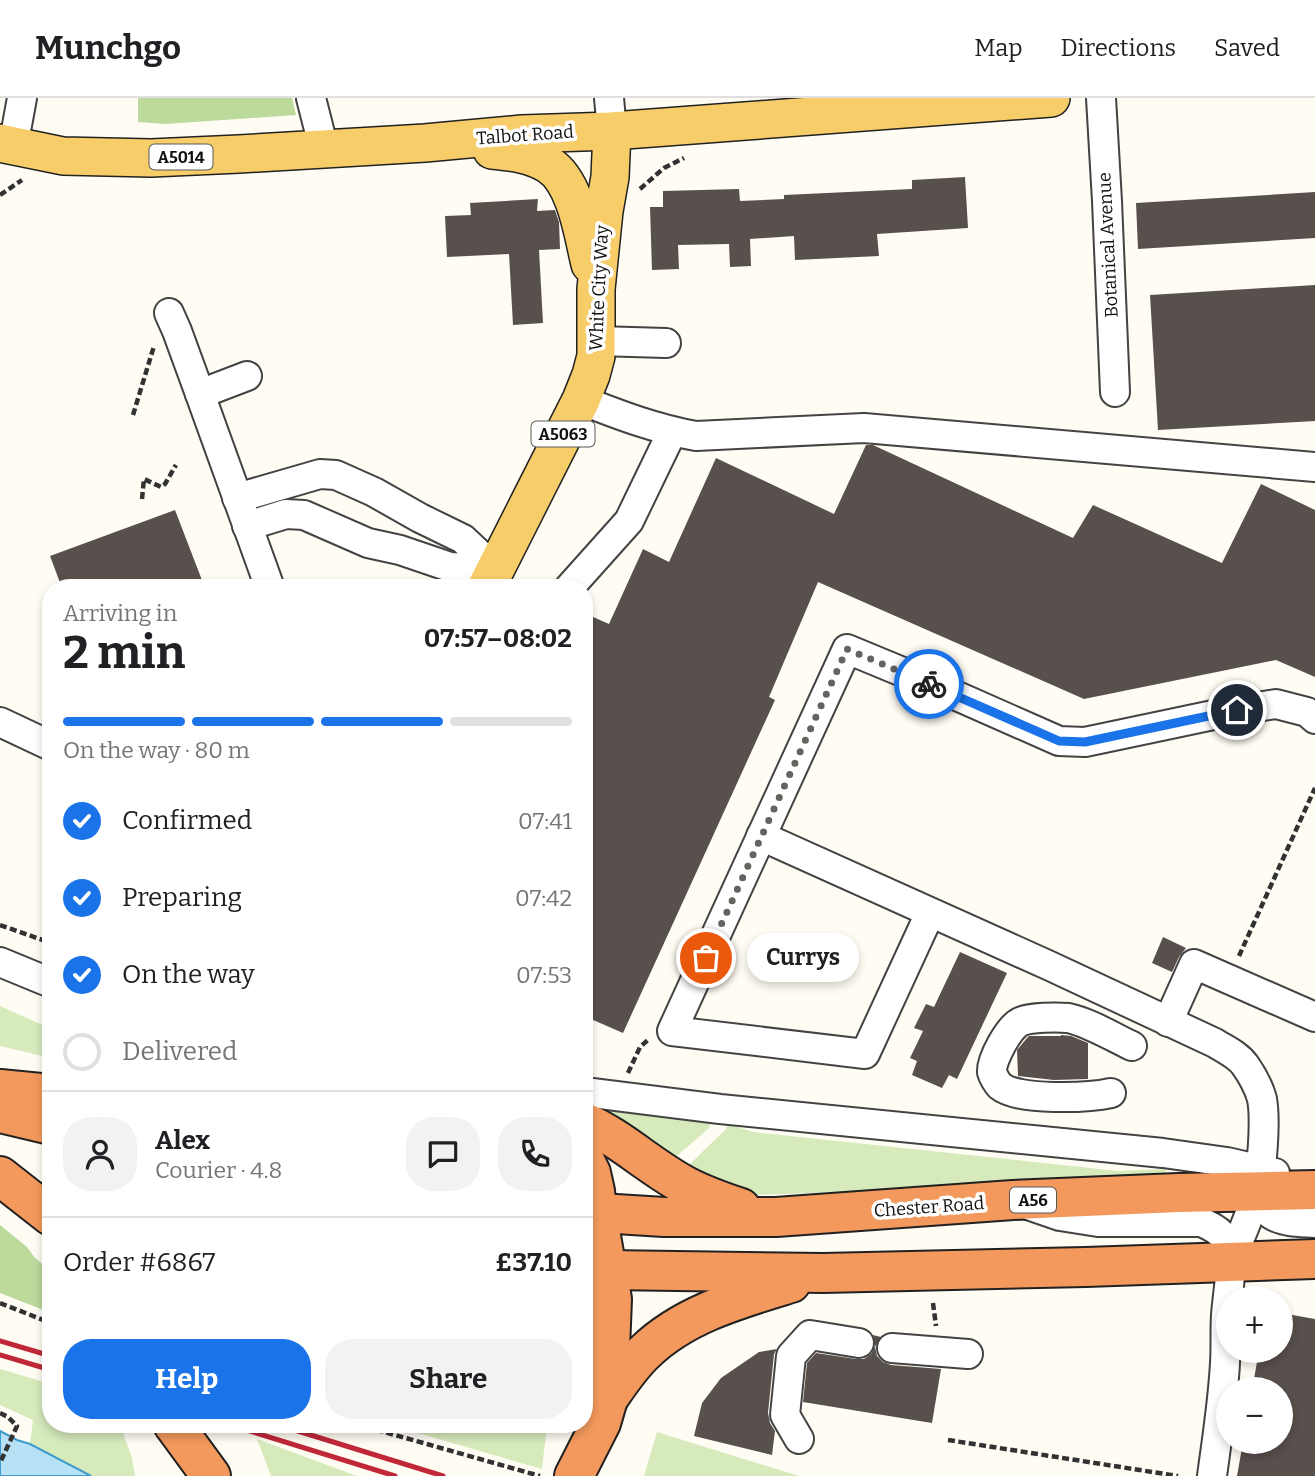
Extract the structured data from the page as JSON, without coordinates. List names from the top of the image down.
{
  "streets": {
    "highway": ["A56", "Chester Road"],
    "main road": [
      "Talbot Road",
      "A5014",
      "White City Way",
      "A5063"
    ],
    "street": ["Botanical Avenue"]
  },
  "crossings": [
    ["Talbot Road", "White City Way"],
    ["A56", "Chester Road"]
  ],
  "places": ["Currys"],
  "page": {
    "header": "Munchgo",
    "nav": ["Map", "Directions", "Saved"],
    "heading": ["2 min", "Arriving in", "07:57–08:02"],
    "panel": [
      "Alex",
      "Courier · 4.8",
      "Order #6867",
      "£37.10"
    ],
    "bar": "On the way · 80 m",
    "list": [
      ["Confirmed", "07:41"],
      ["Preparing", "07:42"],
      ["On the way", "07:53"],
      "Delivered"
    ],
    "bubble": "Currys",
    "map_buttons": ["+", "−"],
    "buttons": ["Help", "Share"]
  }
}
